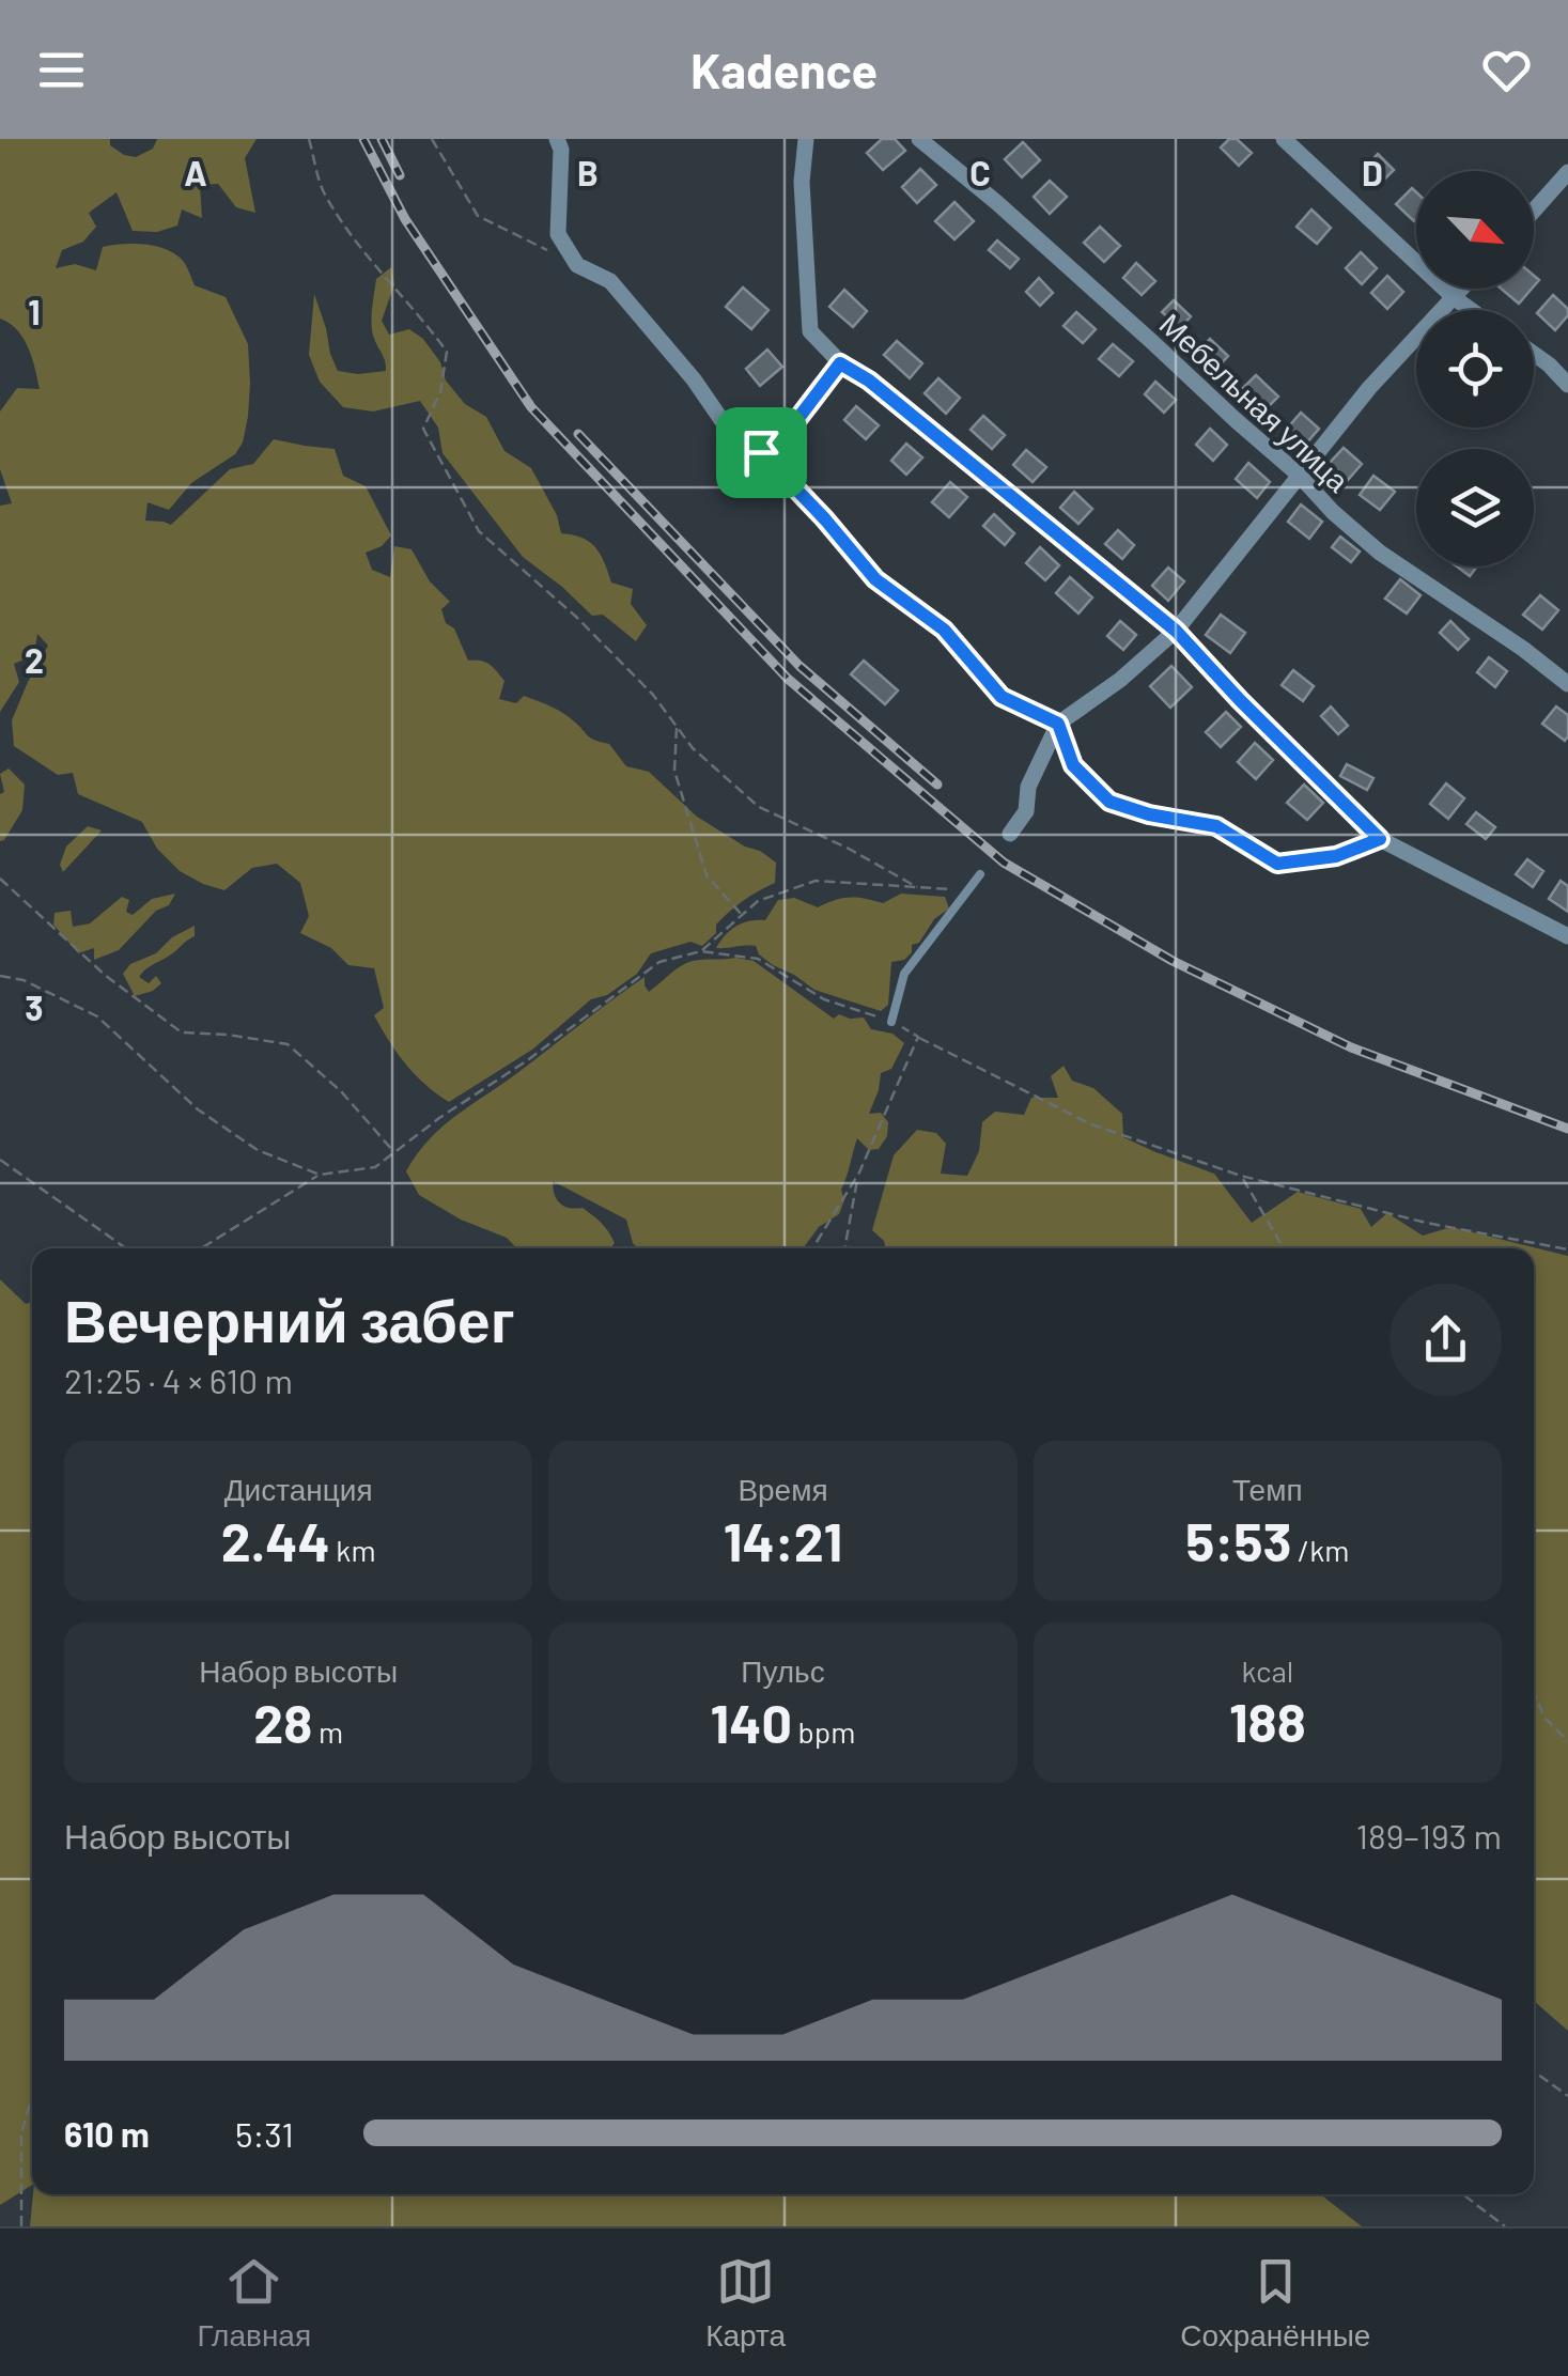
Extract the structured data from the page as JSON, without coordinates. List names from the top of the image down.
{
  "streets": {
    "street": ["Мебельная улица"]
  },
  "north": "bottom right",
  "page": {
    "header": "Kadence",
    "heading": ["Вечерний забег", "21:25 · 4 × 610 m"],
    "stats": [
      ["Дистанция", "2.44 km"],
      ["Время", "14:21"],
      ["Темп", "5:53 /km"],
      ["Набор высоты", "28 m"],
      ["Пульс", "140 bpm"],
      ["kcal", "188"]
    ],
    "chart": ["Набор высоты", "189–193 m"],
    "list": [
      {
        "name": "610 m",
        "note": "5:31"
      }
    ],
    "tabs": ["Главная", "Карта", "Сохранённые"]
  },
  "grid": {
    "columns": [
      "A",
      "B",
      "C",
      "D"
    ],
    "rows": ["1", "2", "3"]
  }
}
